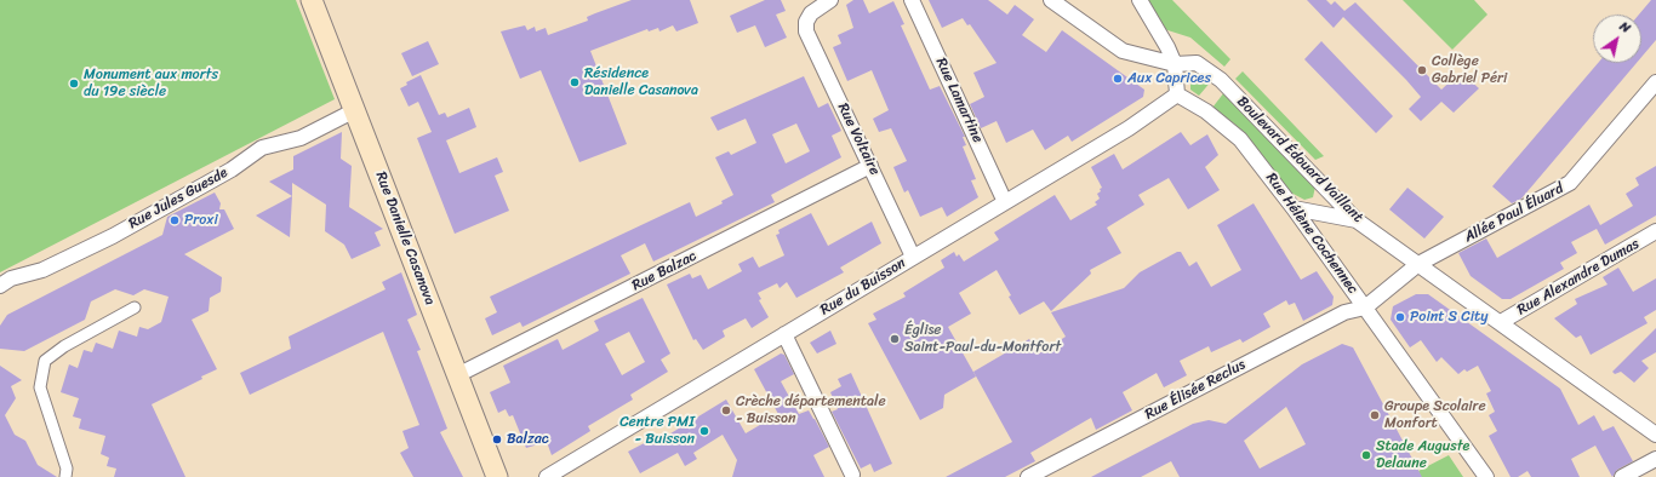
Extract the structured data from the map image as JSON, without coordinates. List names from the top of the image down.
{
  "streets": {
    "main road": ["Rue Danielle Casanova"],
    "street": [
      "Rue Lamartine",
      "Rue Voltaire",
      "Boulevard Édouard Vaillant",
      "Rue Jules Guesde",
      "Allée Paul Éluard",
      "Rue Hélène Cochennec",
      "Rue Balzac",
      "Rue Alexandre Dumas",
      "Rue du Buisson",
      "Rue Élisée Reclus"
    ]
  },
  "crossings": [
    ["Rue Lamartine", "Rue du Buisson"],
    ["Rue Voltaire", "Rue Balzac"],
    ["Rue Voltaire", "Rue du Buisson"],
    ["Boulevard Édouard Vaillant", "Allée Paul Éluard"],
    ["Boulevard Édouard Vaillant", "Rue Alexandre Dumas"],
    ["Rue Jules Guesde", "Rue Danielle Casanova"],
    ["Allée Paul Éluard", "Rue Hélène Cochennec"],
    ["Allée Paul Éluard", "Rue Élisée Reclus"],
    ["Rue Hélène Cochennec", "Rue du Buisson"],
    ["Rue Hélène Cochennec", "Rue Élisée Reclus"],
    ["Rue Danielle Casanova", "Rue Balzac"]
  ],
  "places": [
    "Collège Gabriel Péri",
    "Aux Caprices",
    "Résidence Danielle Casanova",
    "Monument aux morts du 19e siècle",
    "Proxi",
    "Point S City",
    "Église Saint-Paul-du-Montfort",
    "Crèche départementale - Buisson",
    "Groupe Scolaire Monfort",
    "Centre PMI - Buisson",
    "Balzac",
    "Stade Auguste Delaune"
  ],
  "north": "top right"
}
